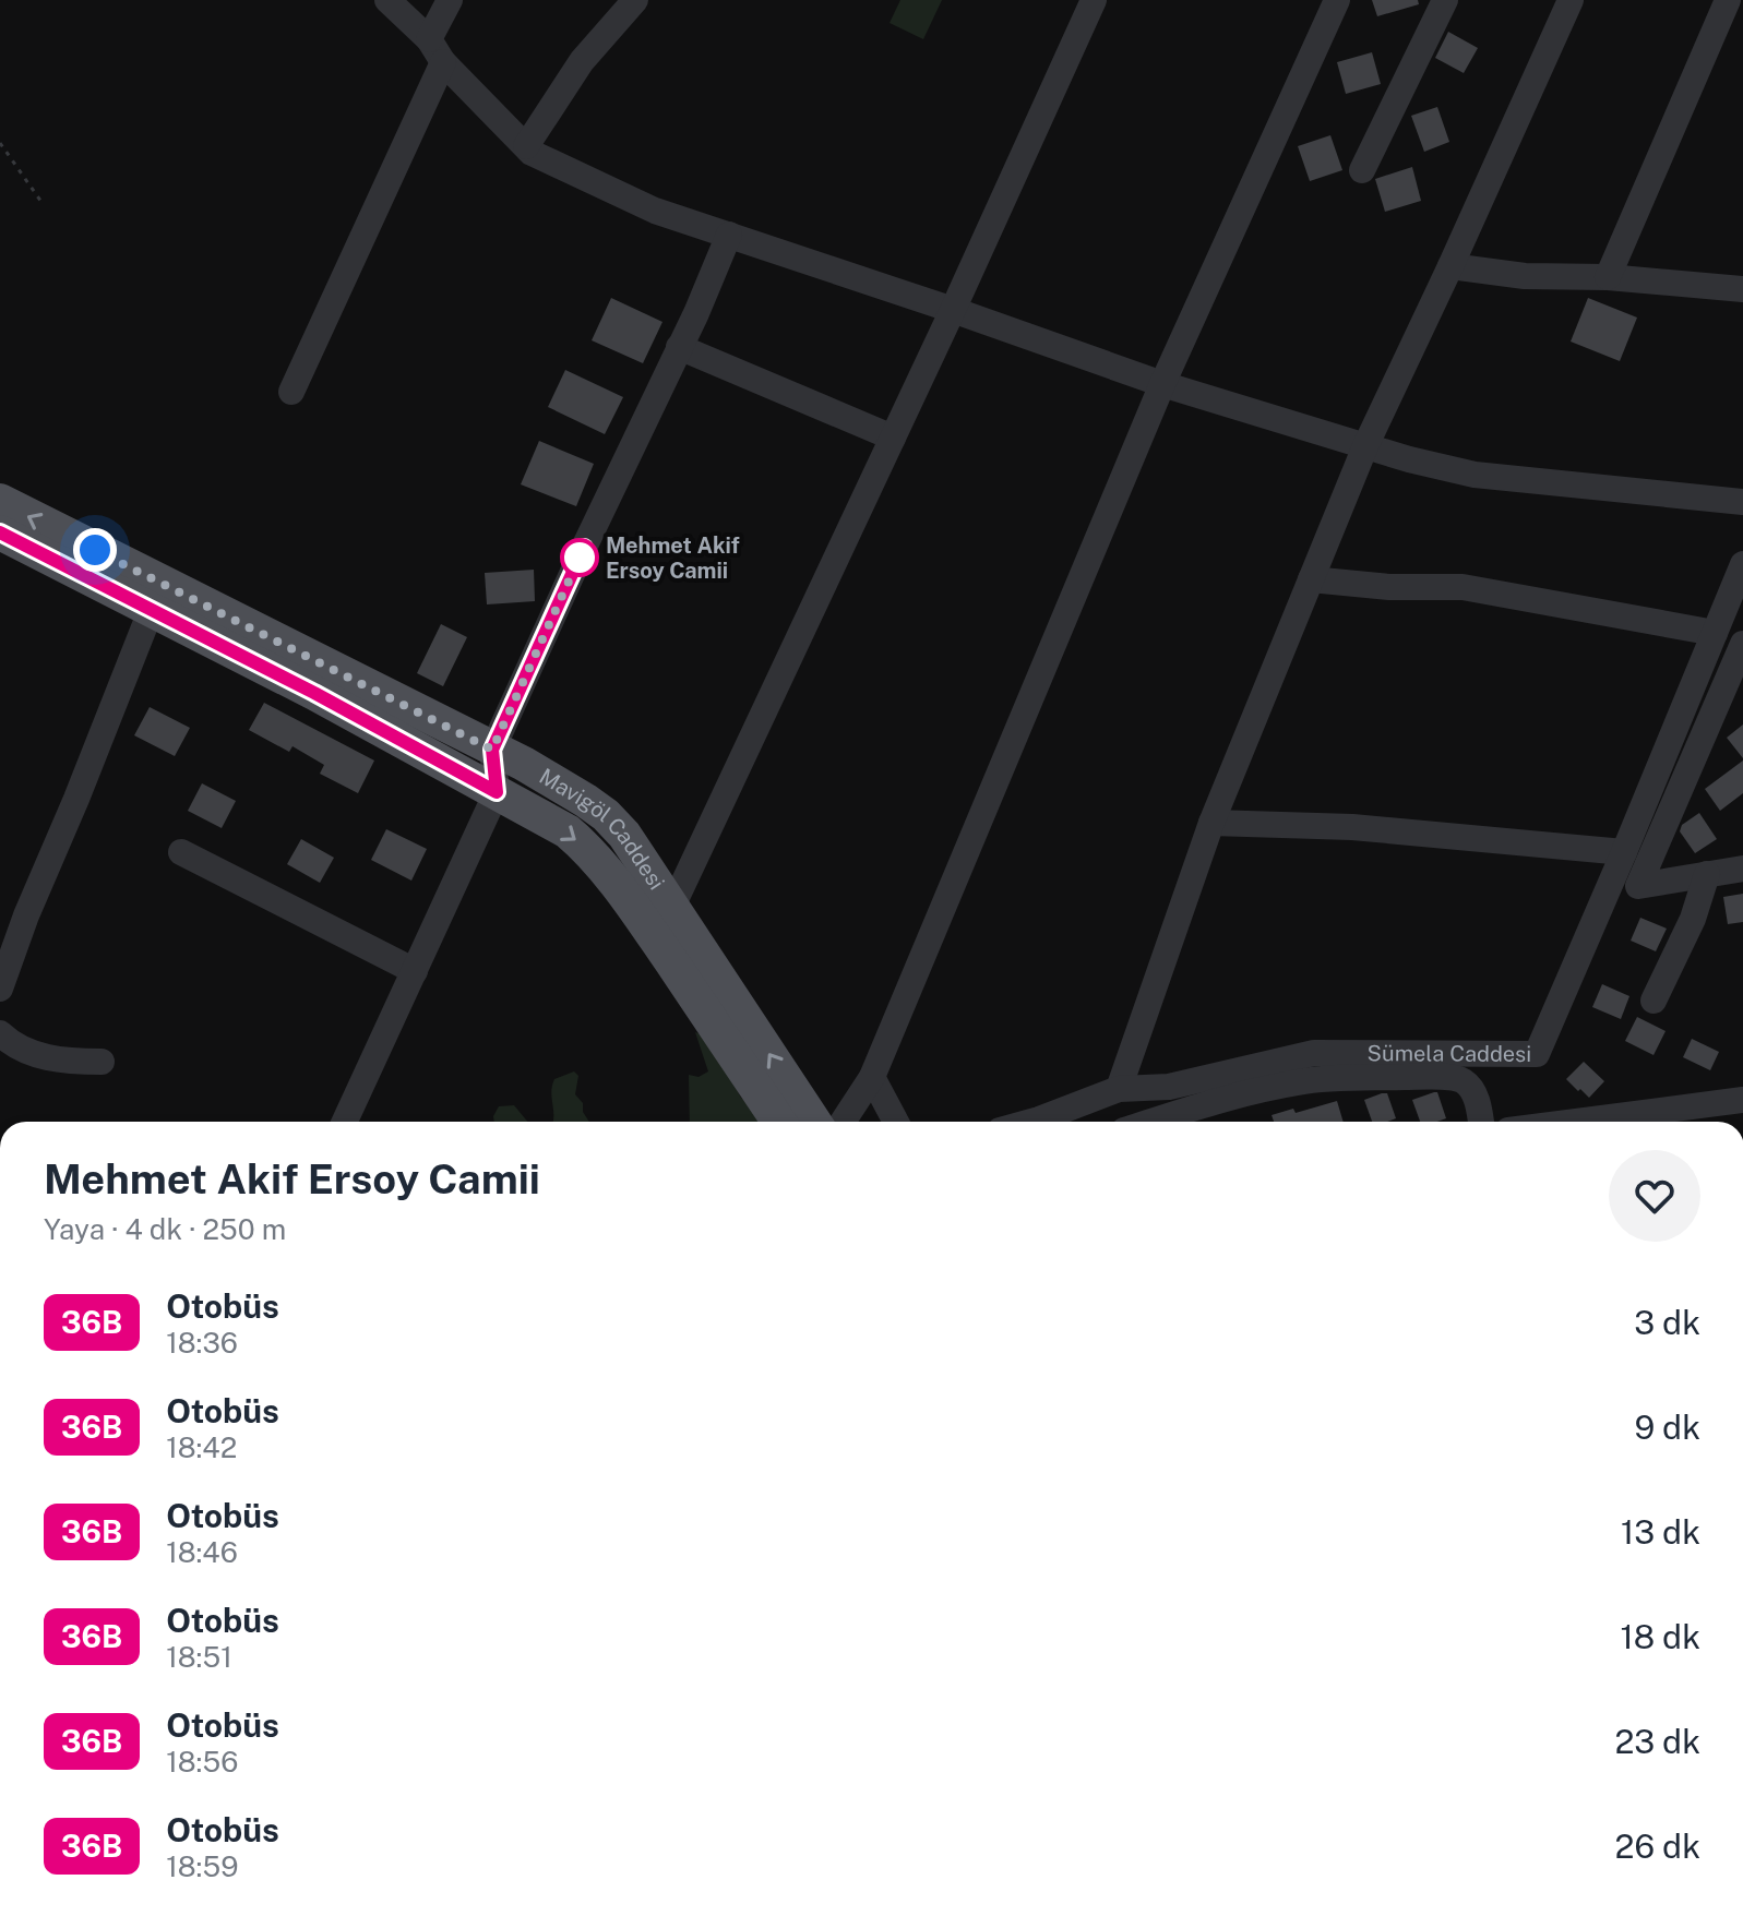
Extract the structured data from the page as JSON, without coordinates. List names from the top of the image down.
{
  "streets": {
    "main road": ["Mavigöl Caddesi"],
    "street": ["Sümela Caddesi"]
  },
  "places": ["Mehmet Akif Ersoy Camii"],
  "lines": ["bus line 36B"],
  "page": {
    "heading": ["Mehmet Akif Ersoy Camii", "Yaya · 4 dk · 250 m"],
    "list": [
      {
        "mark": "36B",
        "name": "Otobüs",
        "note": "18:36",
        "value": "3 dk"
      },
      {
        "mark": "36B",
        "name": "Otobüs",
        "note": "18:42",
        "value": "9 dk"
      },
      {
        "mark": "36B",
        "name": "Otobüs",
        "note": "18:46",
        "value": "13 dk"
      },
      {
        "mark": "36B",
        "name": "Otobüs",
        "note": "18:51",
        "value": "18 dk"
      },
      {
        "mark": "36B",
        "name": "Otobüs",
        "note": "18:56",
        "value": "23 dk"
      },
      {
        "mark": "36B",
        "name": "Otobüs",
        "note": "18:59",
        "value": "26 dk"
      }
    ]
  }
}
